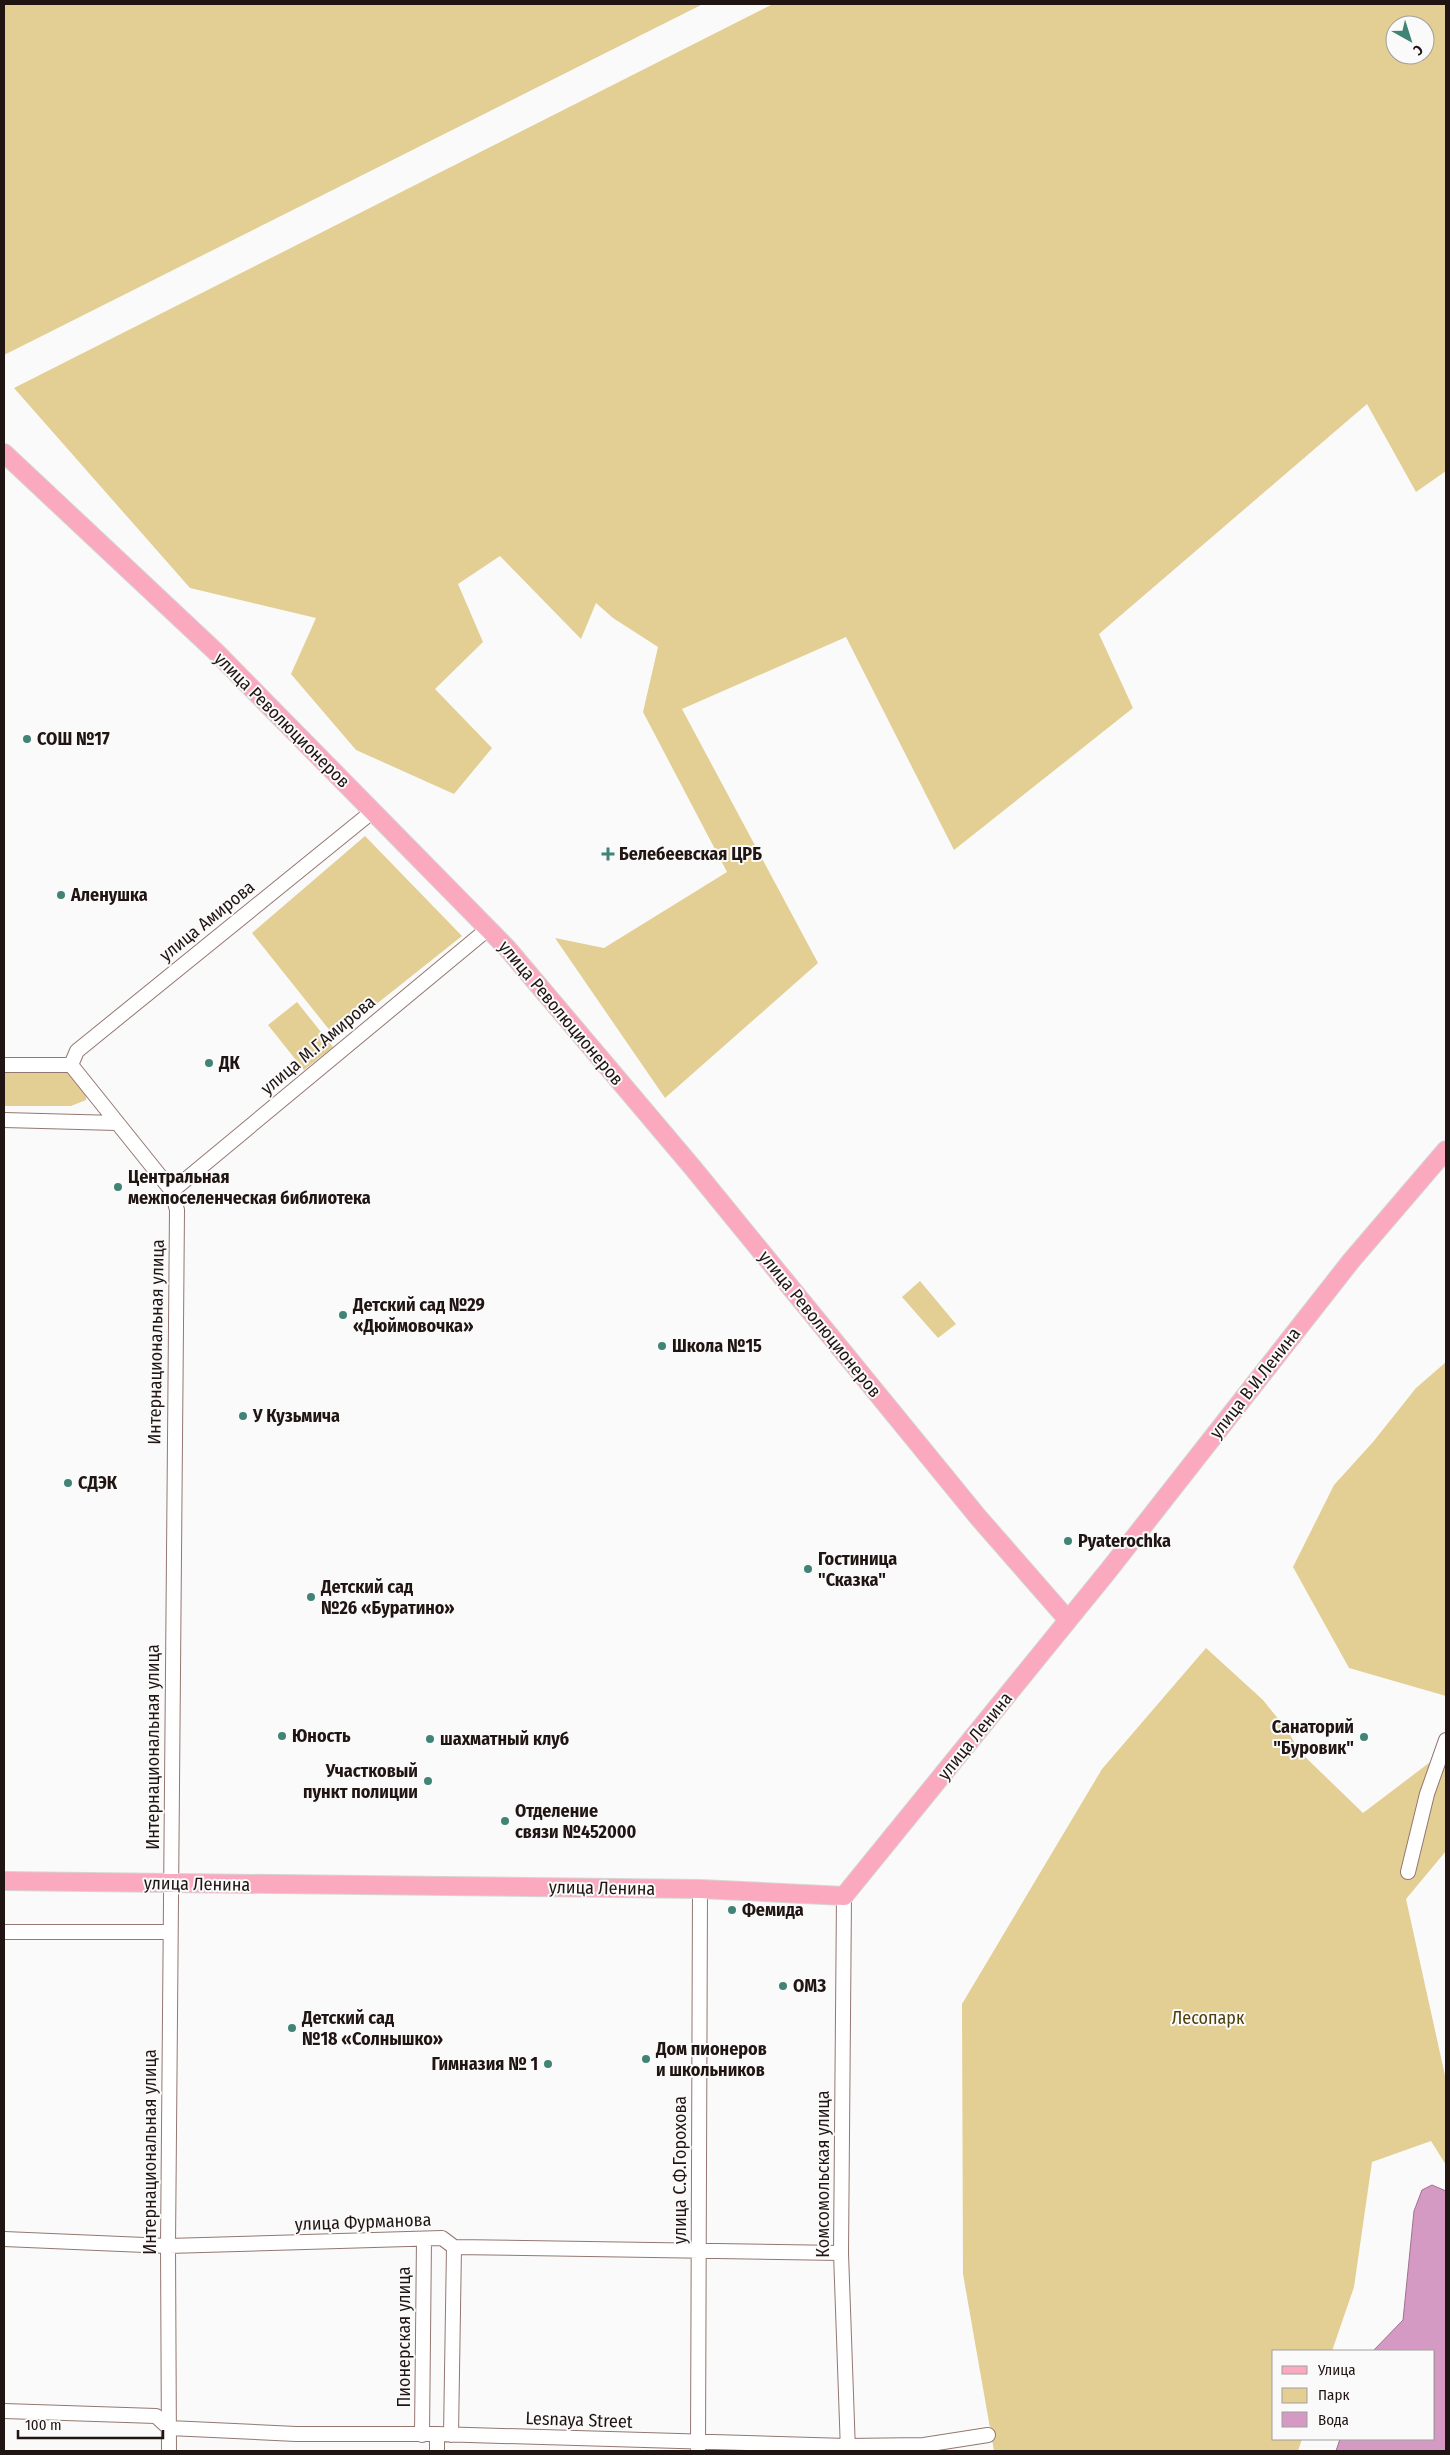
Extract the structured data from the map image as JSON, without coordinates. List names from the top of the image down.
{
  "streets": {
    "main road": ["улица Революционеров", "улица В.И.Ленина", "улица Ленина"],
    "street": [
      "улица Амирова",
      "улица М.Г.Амирова",
      "Интернациональная улица",
      "улица С.Ф.Горохова",
      "Комсомольская улица",
      "улица Фурманова",
      "Пионерская улица",
      "Lesnaya Street"
    ]
  },
  "crossings": [
    ["улица Революционеров", "улица Амирова"],
    ["улица Революционеров", "улица М.Г.Амирова"],
    ["улица Революционеров", "улица В.И.Ленина"],
    ["улица Революционеров", "улица Ленина"],
    ["улица М.Г.Амирова", "Интернациональная улица"],
    ["Интернациональная улица", "улица Ленина"],
    ["Интернациональная улица", "улица Фурманова"],
    ["Интернациональная улица", "Lesnaya Street"],
    ["улица В.И.Ленина", "улица Ленина"],
    ["улица Ленина", "улица С.Ф.Горохова"],
    ["улица Ленина", "Комсомольская улица"],
    ["улица С.Ф.Горохова", "улица Фурманова"],
    ["улица С.Ф.Горохова", "Lesnaya Street"],
    ["Комсомольская улица", "улица Фурманова"],
    ["Комсомольская улица", "Lesnaya Street"],
    ["улица Фурманова", "Пионерская улица"],
    ["Пионерская улица", "Lesnaya Street"]
  ],
  "parks": ["Лесопарк"],
  "places": {
    "other": [
      "СОШ №17",
      "Аленушка",
      "ДК",
      "Центральная межпоселенческая библиотека",
      "Детский сад №29 «Дюймовочка»",
      "Школа №15",
      "У Кузьмича",
      "СДЭК",
      "Pyaterochka",
      "Гостиница \"Сказка\"",
      "Детский сад №26 «Буратино»",
      "Юность",
      "Санаторий \"Буровик\"",
      "шахматный клуб",
      "Участковый пункт полиции",
      "Отделение связи №452000",
      "Фемида",
      "ОМЗ",
      "Детский сад №18 «Солнышко»",
      "Дом пионеров и школьников",
      "Гимназия № 1"
    ],
    "health": ["Белебеевская ЦРБ"]
  },
  "legend": ["Улица", "Парк", "Вода"],
  "scale_bar": "100 m",
  "north": "bottom right"
}
